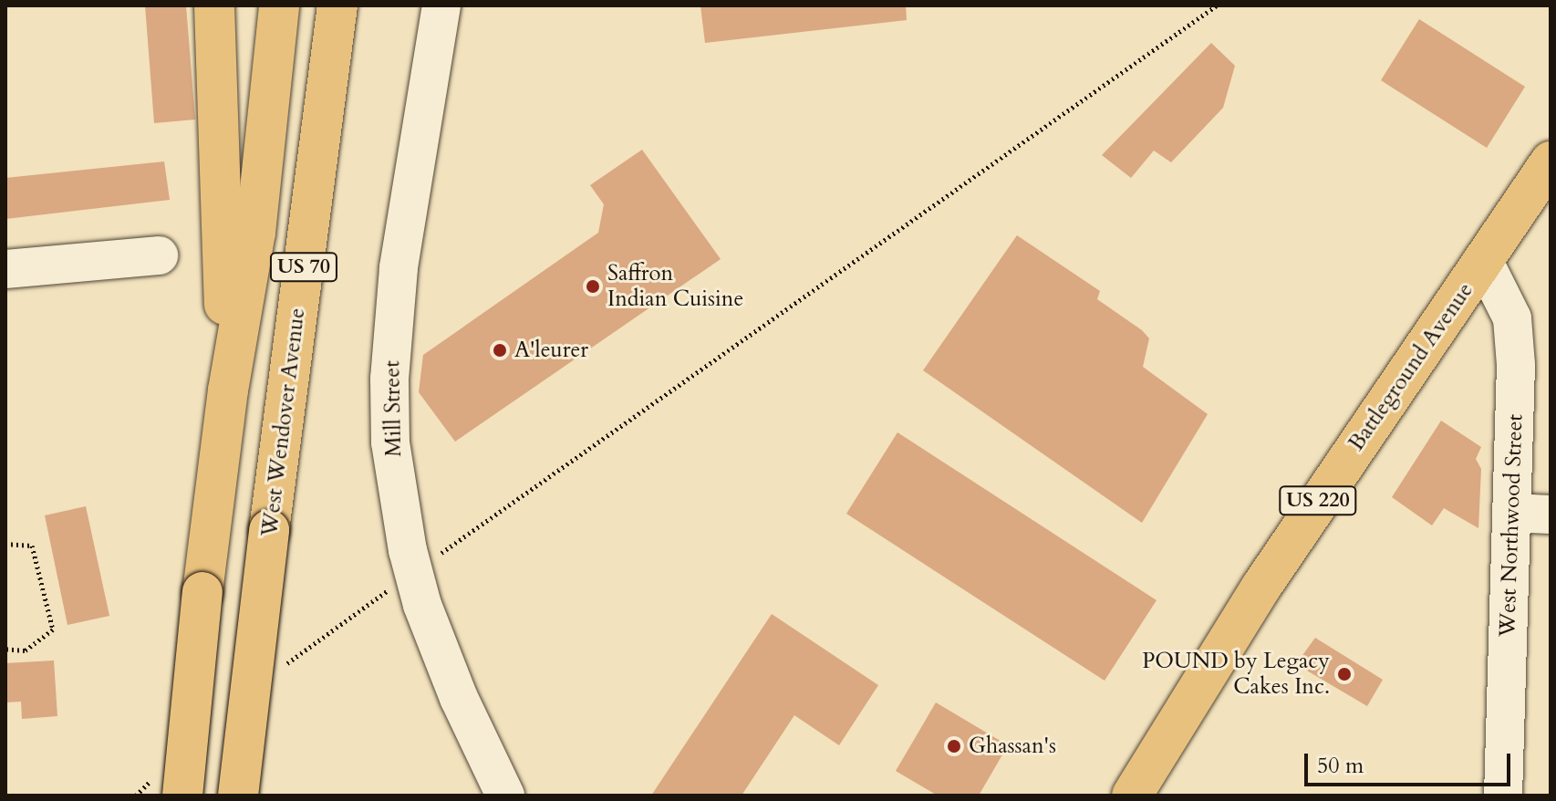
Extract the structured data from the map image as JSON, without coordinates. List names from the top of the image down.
{
  "streets": {
    "main road": [
      "US 70",
      "Battleground Avenue",
      "West Wendover Avenue",
      "US 220"
    ],
    "street": ["Mill Street", "West Northwood Street"]
  },
  "crossings": [
    ["Battleground Avenue", "West Northwood Street"]
  ],
  "places": [
    "Saffron Indian Cuisine",
    "A'leurer",
    "POUND by Legacy Cakes Inc.",
    "Ghassan's"
  ],
  "scale_bar": "50 m"
}
